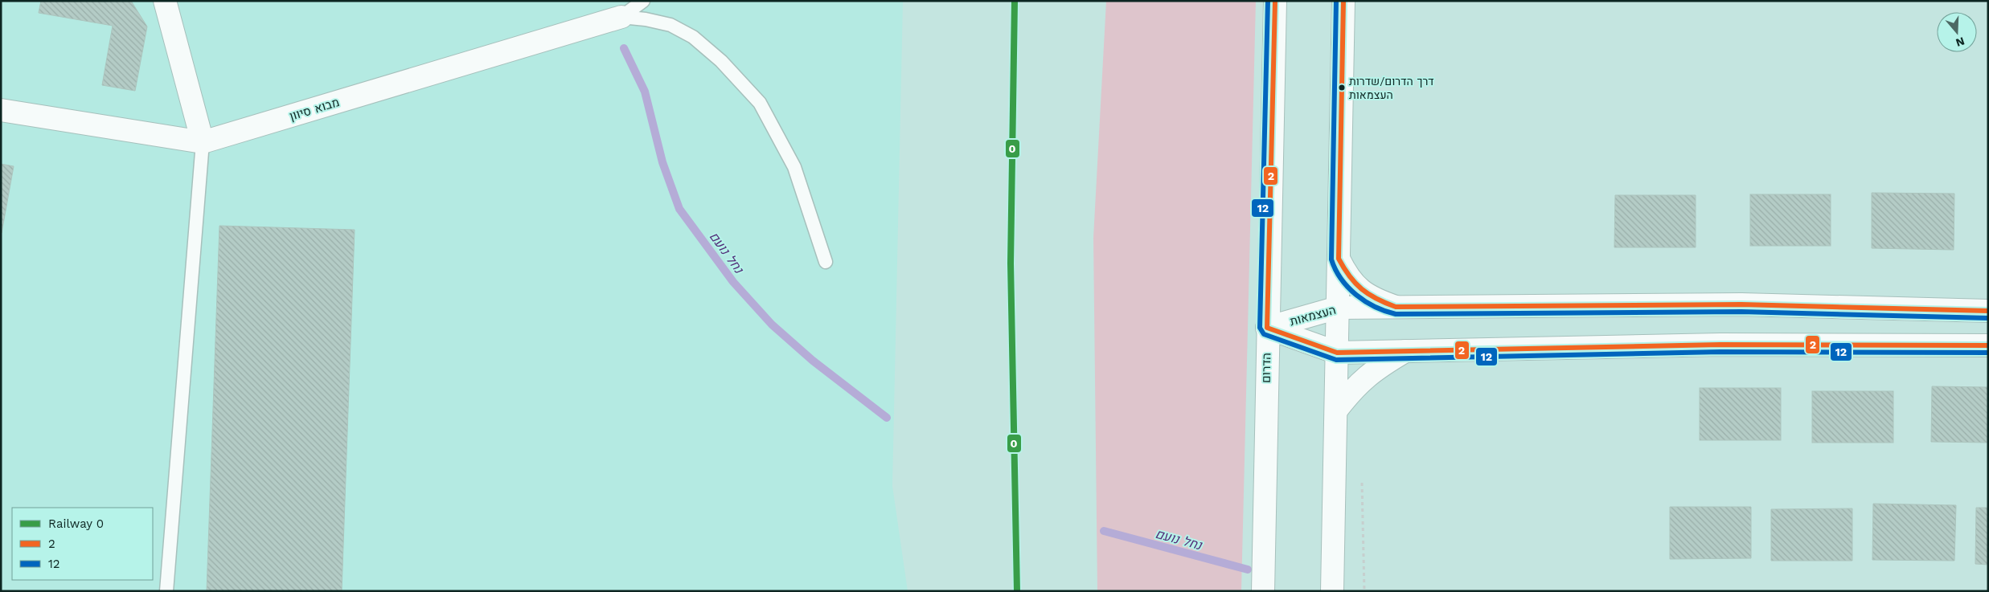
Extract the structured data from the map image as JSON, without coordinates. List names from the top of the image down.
{
  "streets": {
    "street": ["מבוא סיוון", "העצמאות", "הדרום"]
  },
  "crossings": [
    ["העצמאות", "הדרום"]
  ],
  "water": ["נחל נועם"],
  "places": ["דרך הדרום/שדרות העצמאות"],
  "lines": ["rail line 0", "transit line 2", "transit line 12"],
  "legend": ["Railway 0", "2", "12"],
  "north": "bottom"
}
